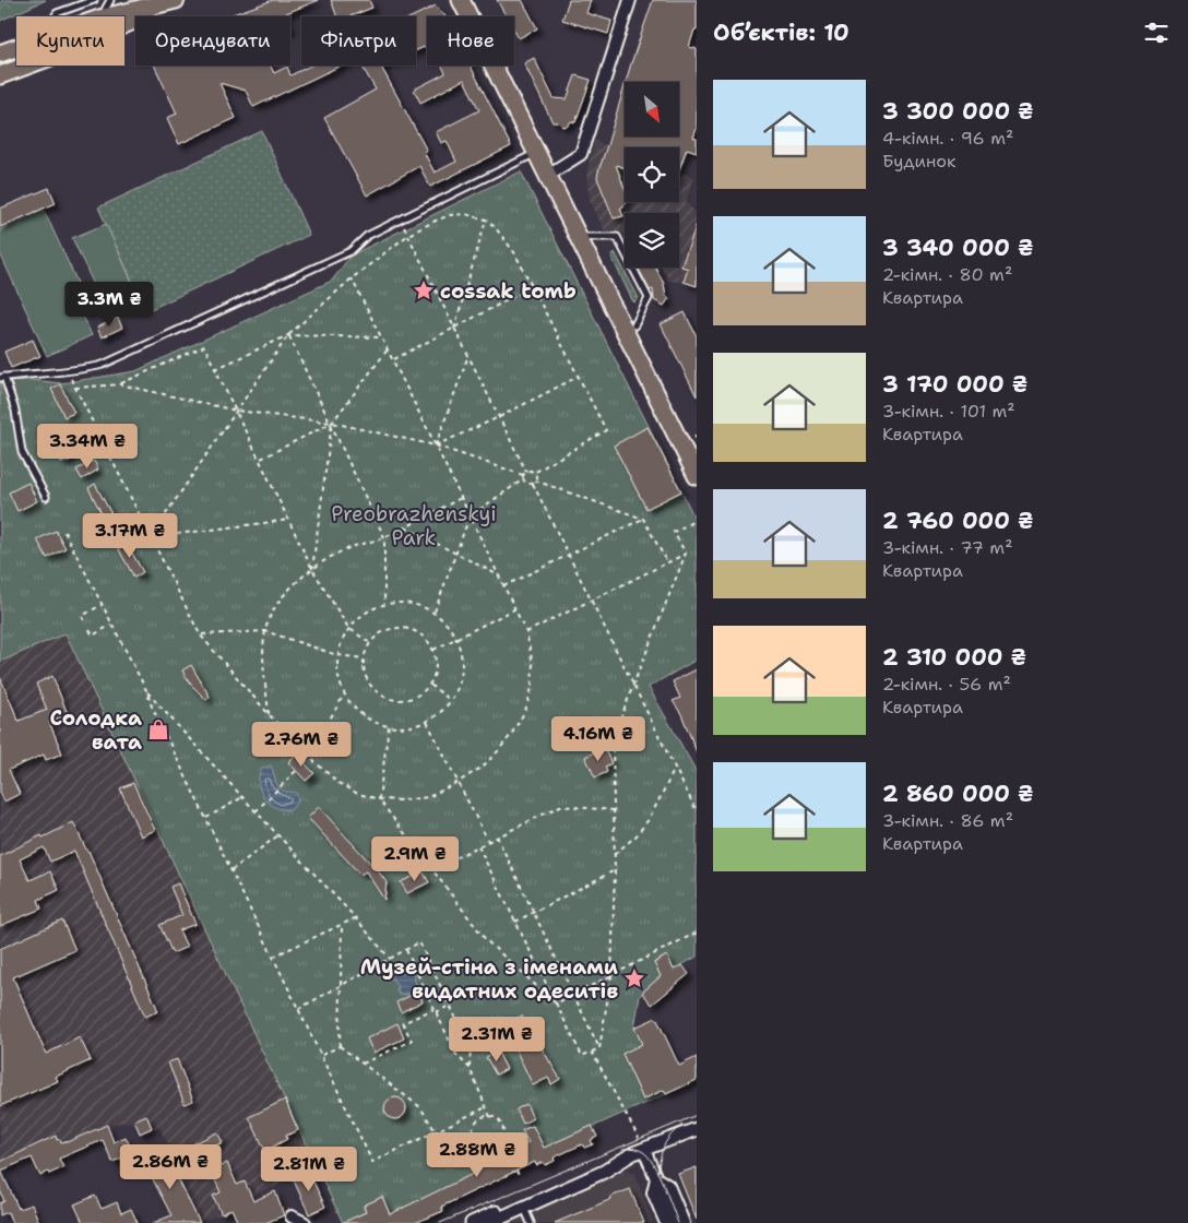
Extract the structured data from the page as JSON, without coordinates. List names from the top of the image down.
{
  "parks": ["Preobrazhenskyi Park"],
  "places": {
    "place": ["cossak tomb", "Музей-стіна з іменами видатних одеситів"],
    "shop": ["Солодка вата"]
  },
  "north": "bottom right",
  "page": {
    "heading": "Об’єктів: 10",
    "chip": [
      "Купити",
      "Орендувати",
      "Фільтри",
      "Нове"
    ],
    "list": [
      {
        "name": "3 300 000 ₴",
        "note": "4-кімн. · 96 m² · Будинок"
      },
      {
        "name": "3 340 000 ₴",
        "note": "2-кімн. · 80 m² · Квартира"
      },
      {
        "name": "3 170 000 ₴",
        "note": "3-кімн. · 101 m² · Квартира"
      },
      {
        "name": "2 760 000 ₴",
        "note": "3-кімн. · 77 m² · Квартира"
      },
      {
        "name": "2 310 000 ₴",
        "note": "2-кімн. · 56 m² · Квартира"
      },
      {
        "name": "2 860 000 ₴",
        "note": "3-кімн. · 86 m² · Квартира"
      }
    ],
    "price": [
      "3.3M ₴",
      "3.34M ₴",
      "3.17M ₴",
      "4.16M ₴",
      "2.76M ₴",
      "2.9M ₴",
      "2.31M ₴",
      "2.88M ₴",
      "2.86M ₴",
      "2.81M ₴"
    ]
  }
}
